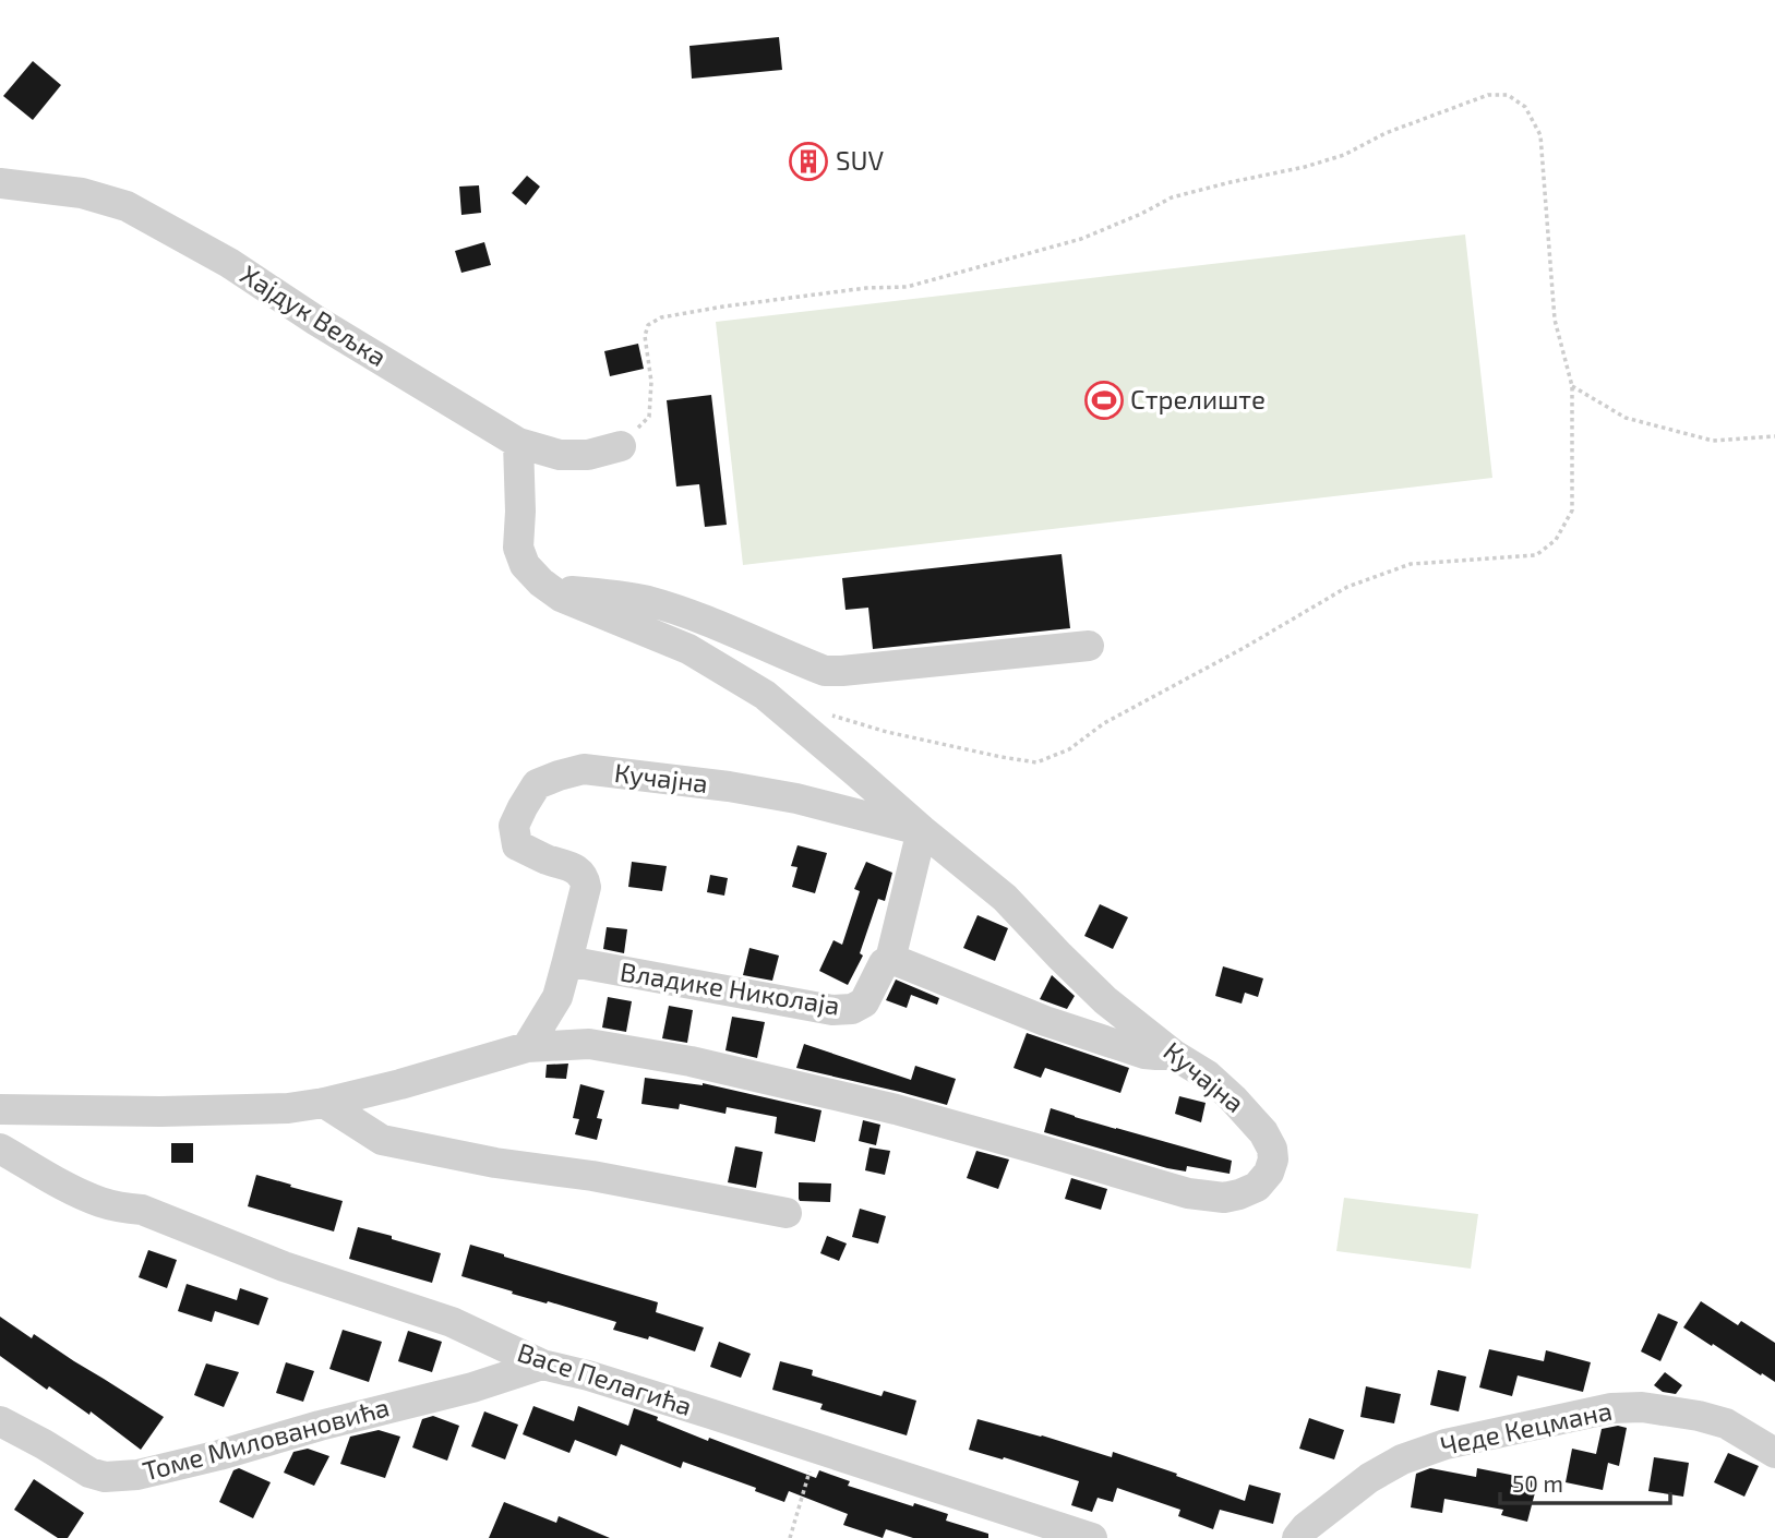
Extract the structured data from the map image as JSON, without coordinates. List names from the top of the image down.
{
  "streets": {
    "street": [
      "Хајдук Вељка",
      "Кучајна",
      "Владике Николаја",
      "Васе Пелагића",
      "Чеде Кецмана",
      "Томе Миловановића"
    ]
  },
  "crossings": [
    ["Кучајна", "Владике Николаја"],
    ["Васе Пелагића", "Томе Миловановића"]
  ],
  "places": {
    "building": ["SUV"],
    "sports": ["Стрелиште"]
  },
  "scale_bar": "50 m"
}
